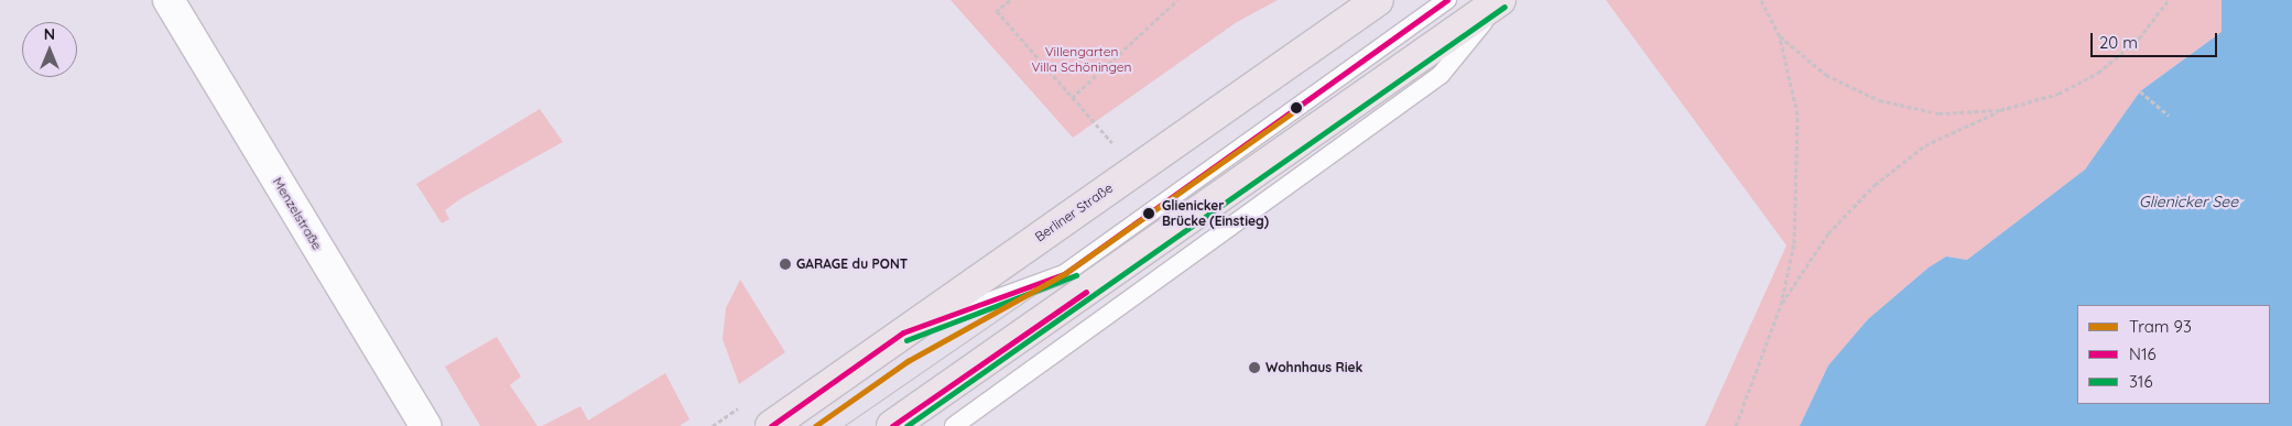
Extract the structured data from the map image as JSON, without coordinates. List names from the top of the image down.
{
  "streets": {
    "main road": ["Berliner Straße"],
    "street": ["Menzelstraße"]
  },
  "water": ["Glienicker See"],
  "parks": ["Villengarten Villa Schöningen"],
  "places": ["Glienicker Brücke (Einstieg)", "GARAGE du PONT", "Wohnhaus Riek"],
  "lines": ["transit line N16", "transit line 316", "tram line 93"],
  "legend": ["Tram 93", "N16", "316"],
  "scale_bar": "20 m",
  "north": "top"
}
